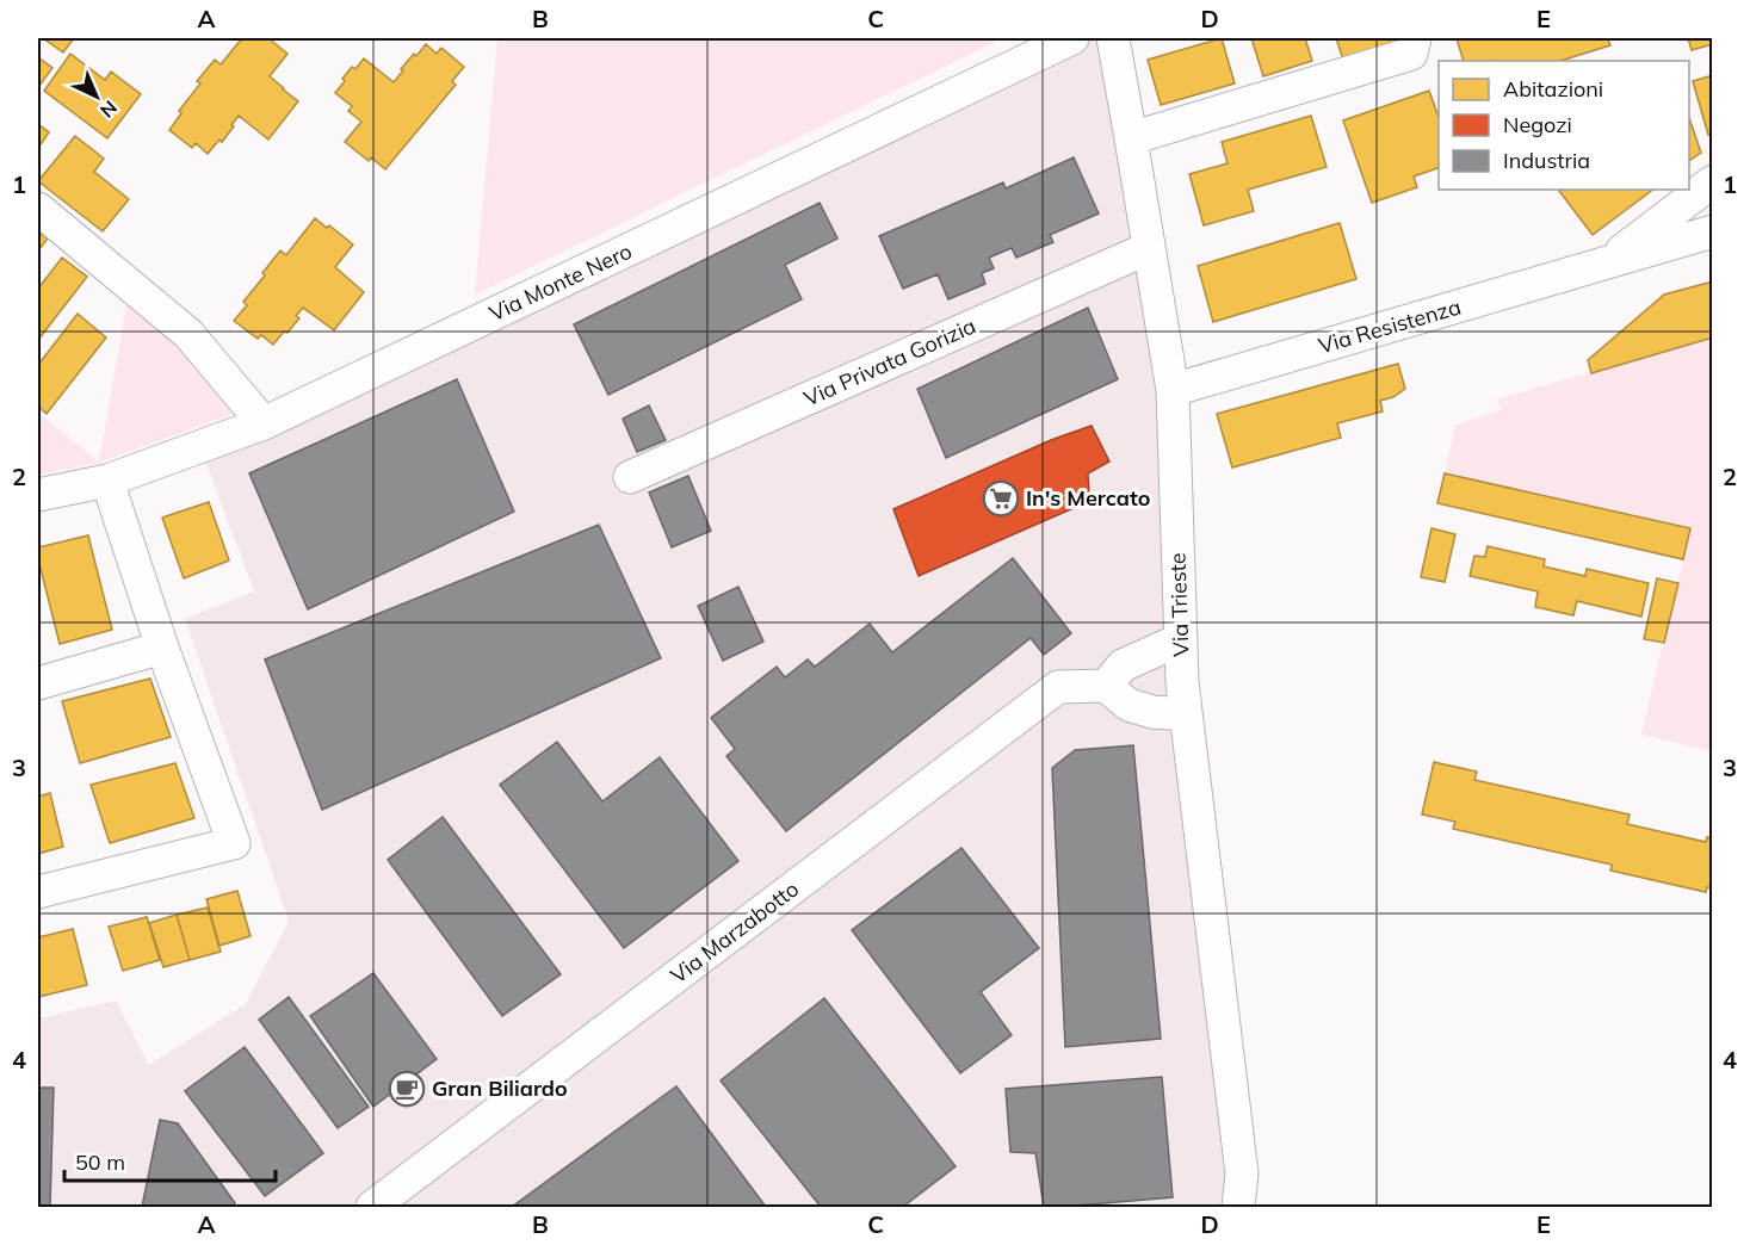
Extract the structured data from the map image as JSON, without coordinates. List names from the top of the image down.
{
  "streets": {
    "street": [
      "Via Monte Nero",
      "Via Resistenza",
      "Via Privata Gorizia",
      "Via Trieste",
      "Via Marzabotto"
    ]
  },
  "crossings": [
    ["Via Resistenza", "Via Trieste"],
    ["Via Privata Gorizia", "Via Trieste"]
  ],
  "places": {
    "supermarket": ["In's Mercato"],
    "cafe": ["Gran Biliardo"]
  },
  "legend": ["Abitazioni", "Negozi", "Industria"],
  "scale_bar": "50 m",
  "north": "bottom right",
  "grid": {
    "columns": [
      "A",
      "B",
      "C",
      "D",
      "E"
    ],
    "rows": [
      "1",
      "2",
      "3",
      "4"
    ]
  }
}
